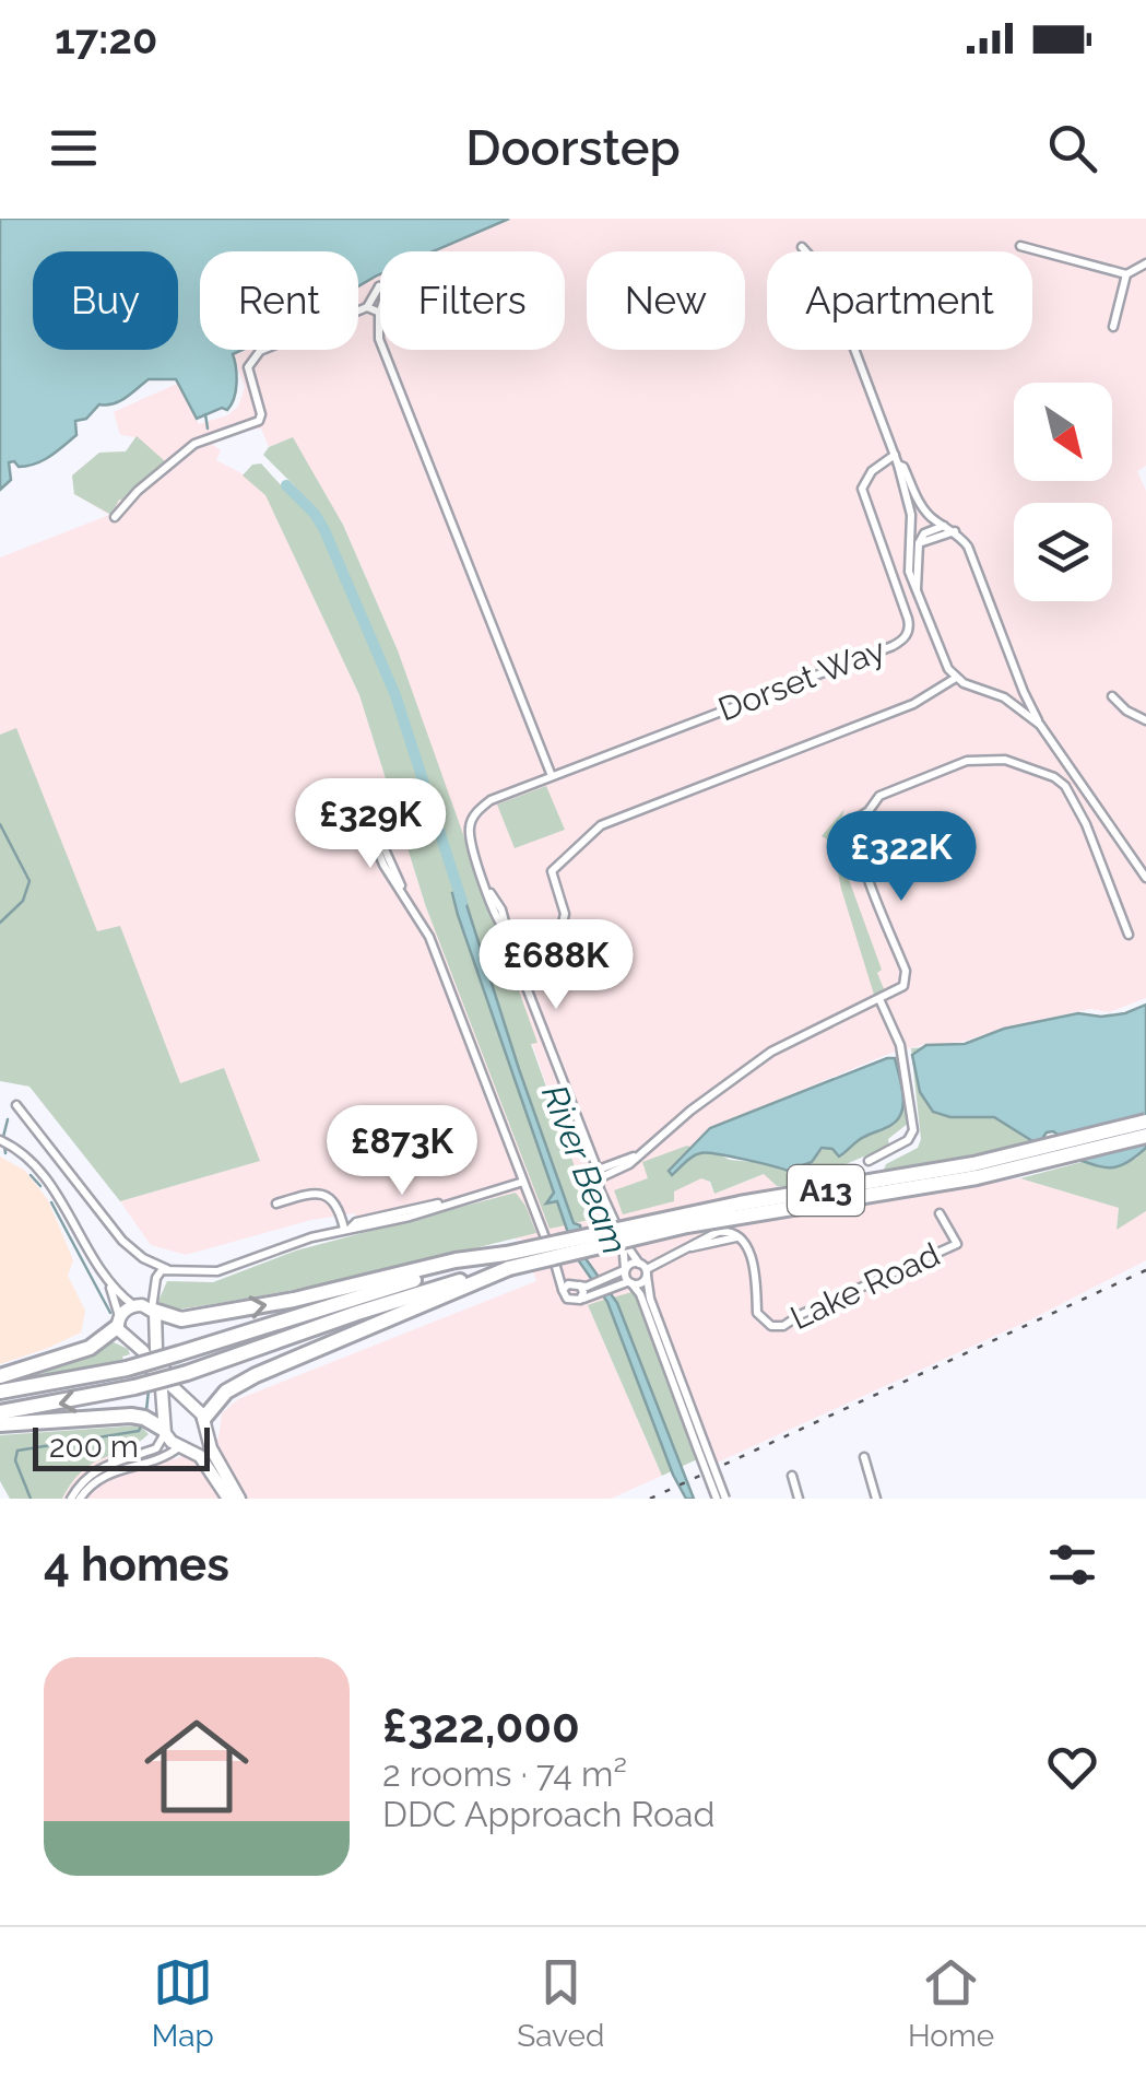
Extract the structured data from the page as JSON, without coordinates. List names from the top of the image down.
{
  "streets": {
    "highway": ["A13"],
    "street": ["Dorset Way", "Lake Road"]
  },
  "water": ["River Beam"],
  "scale_bar": "200 m",
  "north": "bottom right",
  "page": {
    "status": "17:20",
    "header": "Doorstep",
    "chip": [
      "Buy",
      "Rent",
      "Filters",
      "New",
      "Apartment"
    ],
    "price": [
      "£329K",
      "£322K",
      "£688K",
      "£873K"
    ],
    "scale": "200 m",
    "heading": "4 homes",
    "list": [
      {
        "name": "£322,000",
        "note": "2 rooms · 74 m² · DDC Approach Road"
      }
    ],
    "tabs": ["Map", "Saved", "Home"]
  }
}
